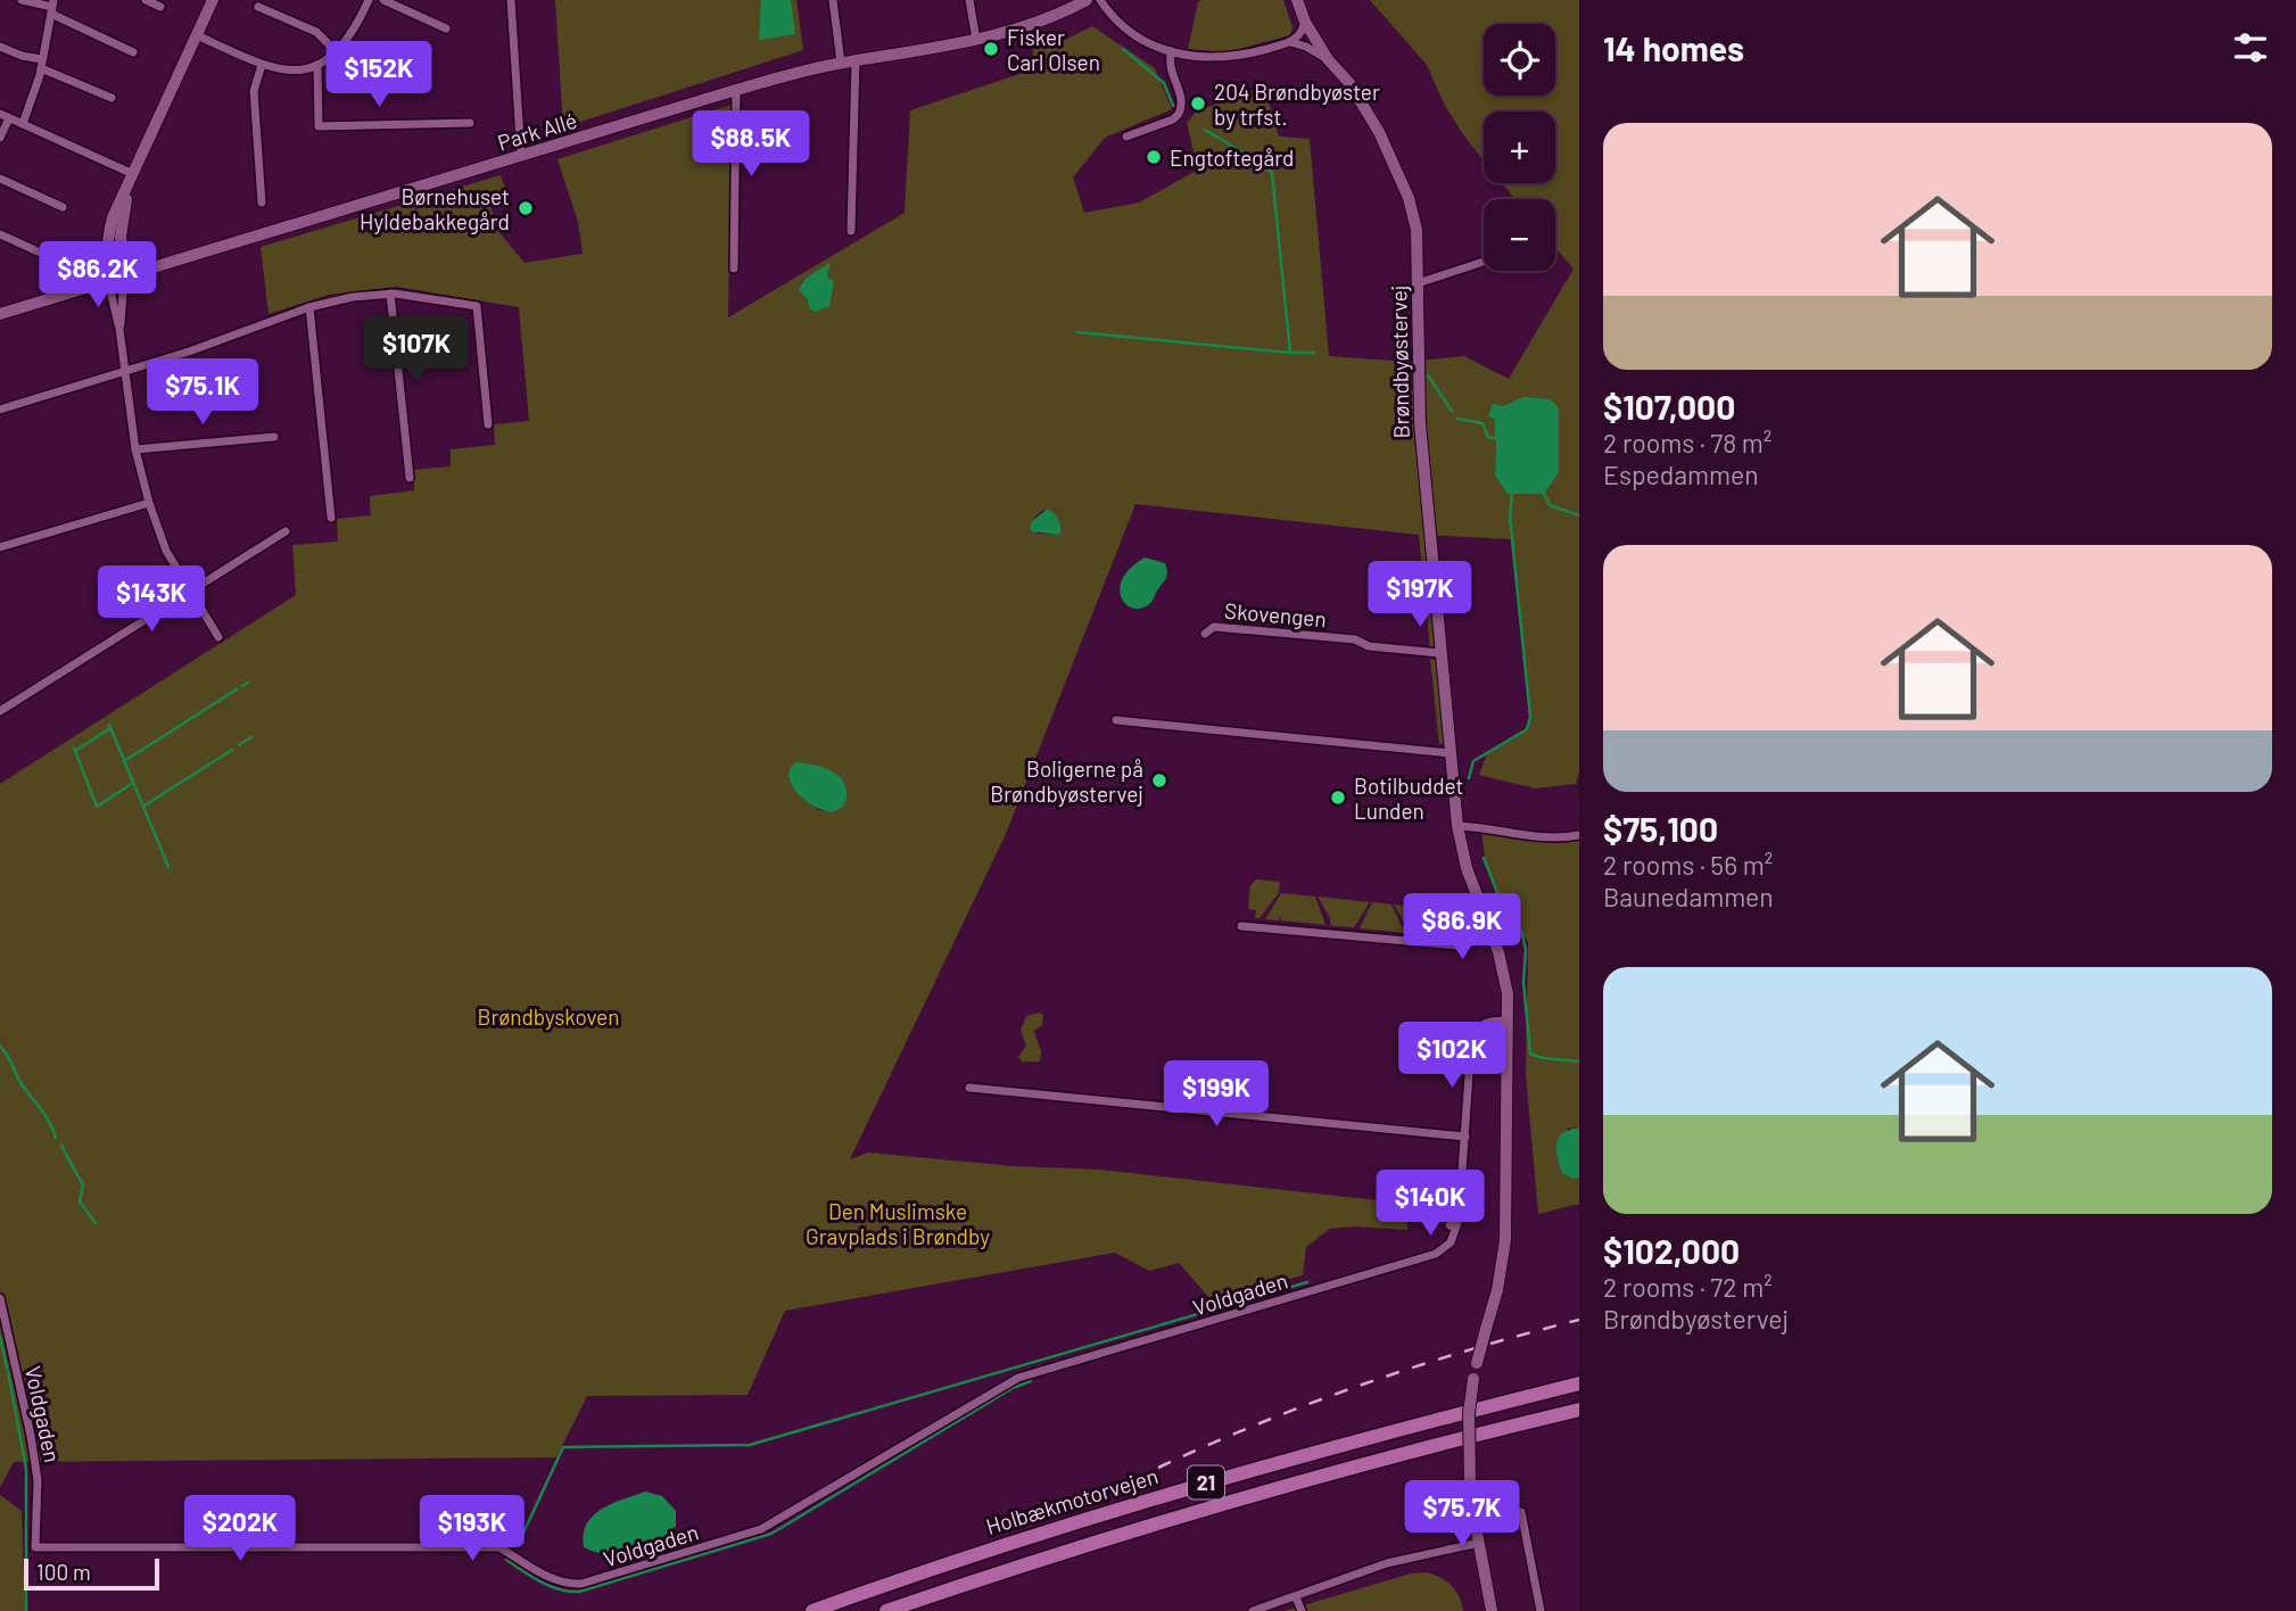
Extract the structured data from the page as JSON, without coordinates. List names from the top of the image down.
{
  "streets": {
    "highway": ["21", "Holbækmotorvejen"],
    "street": [
      "Park Allé",
      "Brøndbyøstervej",
      "Skovengen",
      "Voldgaden"
    ]
  },
  "crossings": [
    ["Brøndbyøstervej", "Skovengen"]
  ],
  "parks": ["Brøndbyskoven", "Den Muslimske Gravplads i Brøndby"],
  "places": [
    "Fisker Carl Olsen",
    "204 Brøndbyøster by trfst.",
    "Engtoftegård",
    "Børnehuset Hyldebakkegård",
    "Boligerne på Brøndbyøstervej",
    "Botilbuddet Lunden"
  ],
  "scale_bar": "100 m",
  "page": {
    "heading": "14 homes",
    "map_buttons": ["+", "−"],
    "price": [
      "$152K",
      "$88.5K",
      "$86.2K",
      "$107K",
      "$75.1K",
      "$197K",
      "$143K",
      "$86.9K",
      "$102K",
      "$199K",
      "$140K",
      "$75.7K",
      "$202K",
      "$193K"
    ],
    "list": [
      {
        "name": "$107,000",
        "note": "2 rooms · 78 m² · Espedammen"
      },
      {
        "name": "$75,100",
        "note": "2 rooms · 56 m² · Baunedammen"
      },
      {
        "name": "$102,000",
        "note": "2 rooms · 72 m² · Brøndbyøstervej"
      }
    ],
    "scale": "100 m"
  }
}
